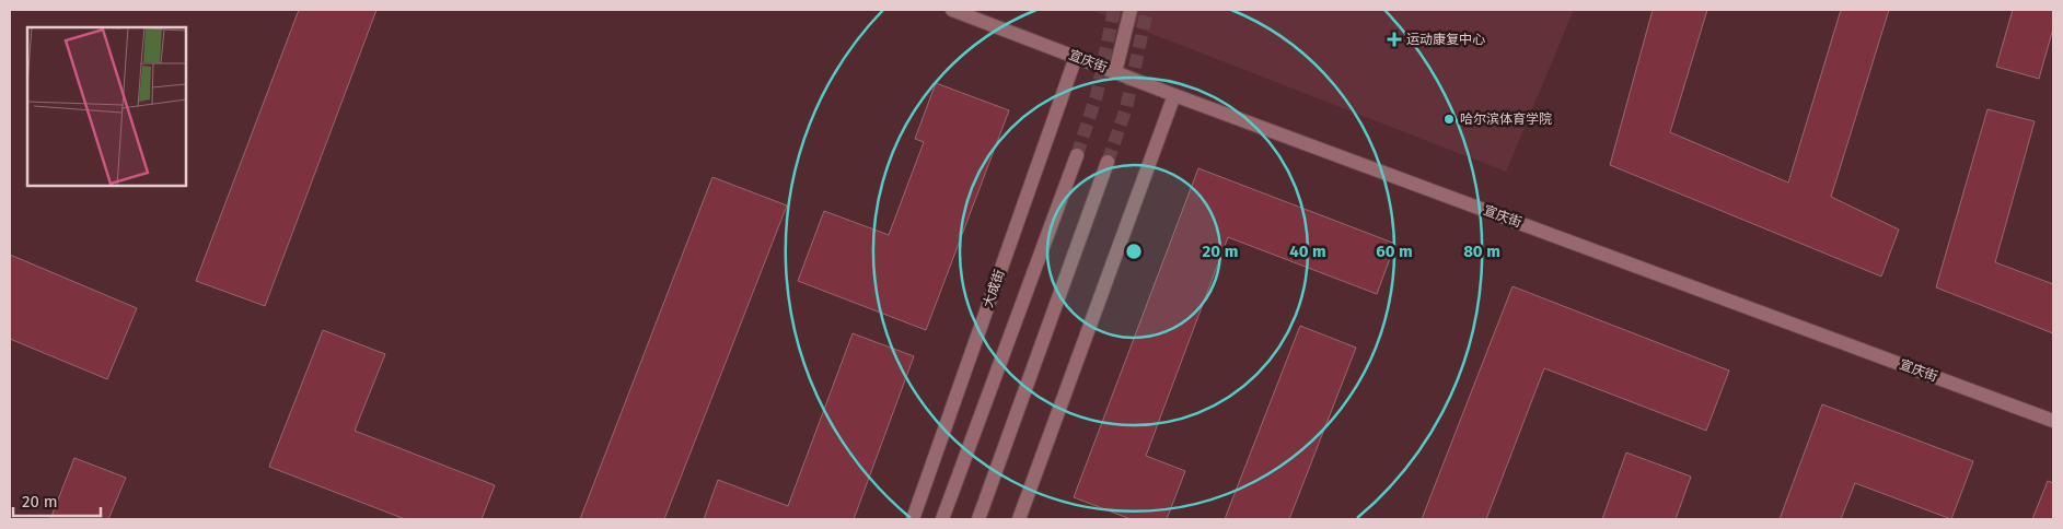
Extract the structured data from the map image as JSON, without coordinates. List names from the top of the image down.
{
  "streets": {
    "main road": ["宣庆街", "大成街"]
  },
  "crossings": [
    ["宣庆街", "大成街"]
  ],
  "places": {
    "health": ["运动康复中心"],
    "other": ["哈尔滨体育学院"]
  },
  "scale_bar": "20 m",
  "rings": [
    "20 m",
    "40 m",
    "60 m",
    "80 m"
  ]
}
